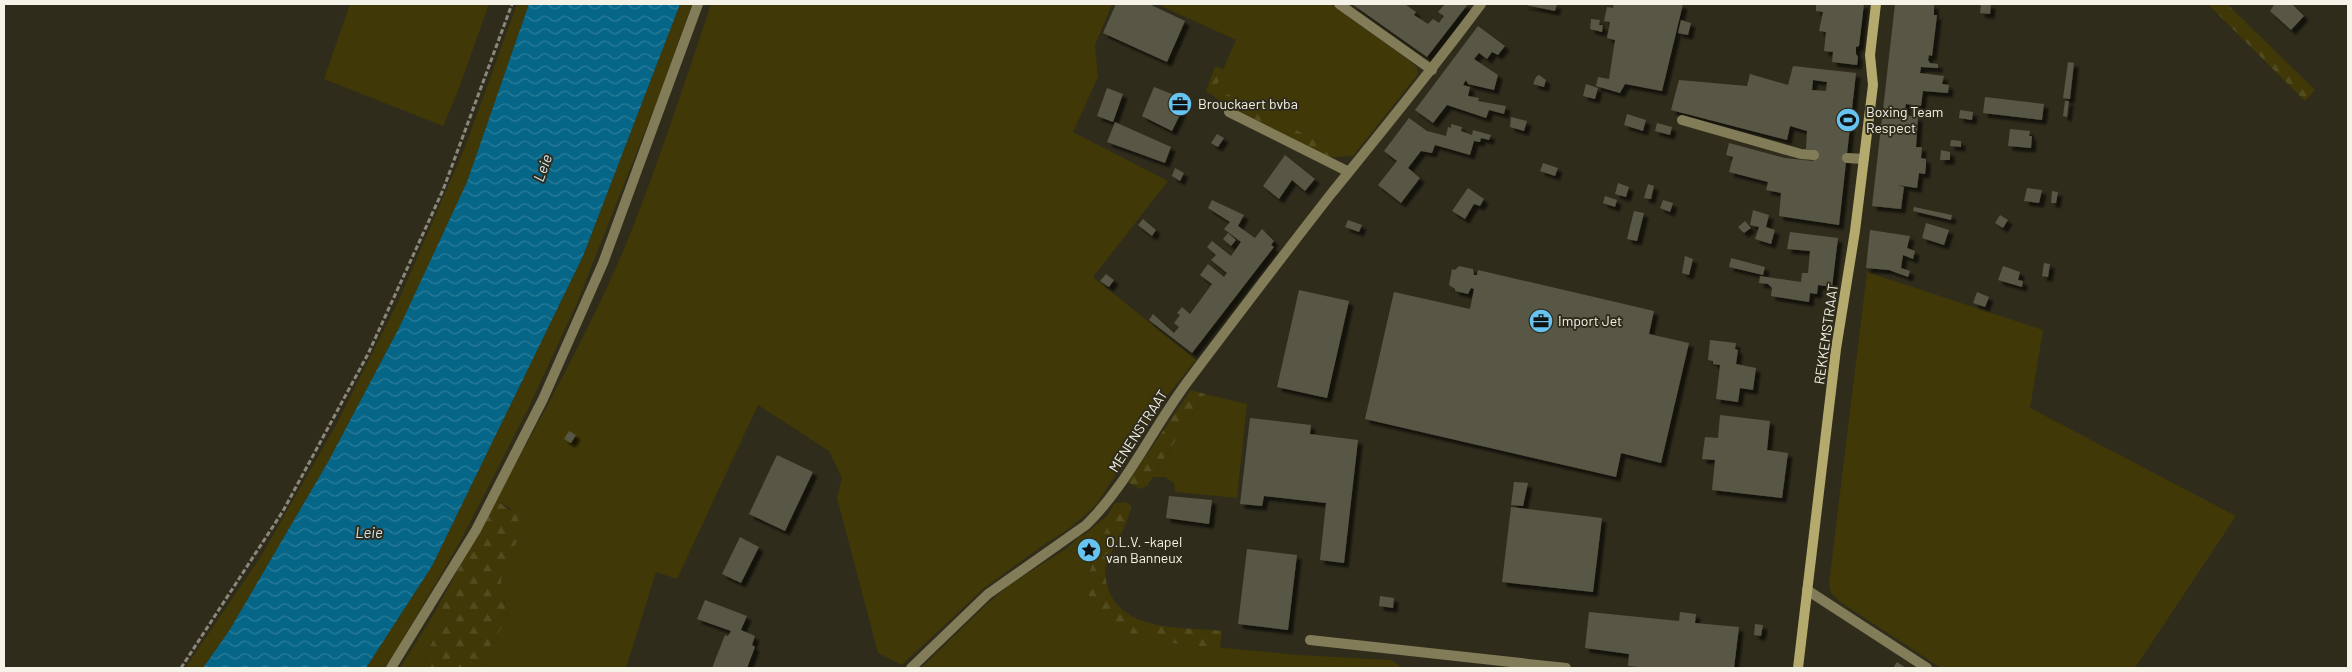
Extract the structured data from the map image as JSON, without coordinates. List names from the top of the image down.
{
  "streets": {
    "street": ["REKKEMSTRAAT", "MENENSTRAAT"]
  },
  "water": ["Leie"],
  "places": {
    "office": ["Brouckaert bvba", "Import Jet"],
    "sports": ["Boxing Team Respect"],
    "place": ["O.L.V. -kapel van Banneux"]
  }
}
